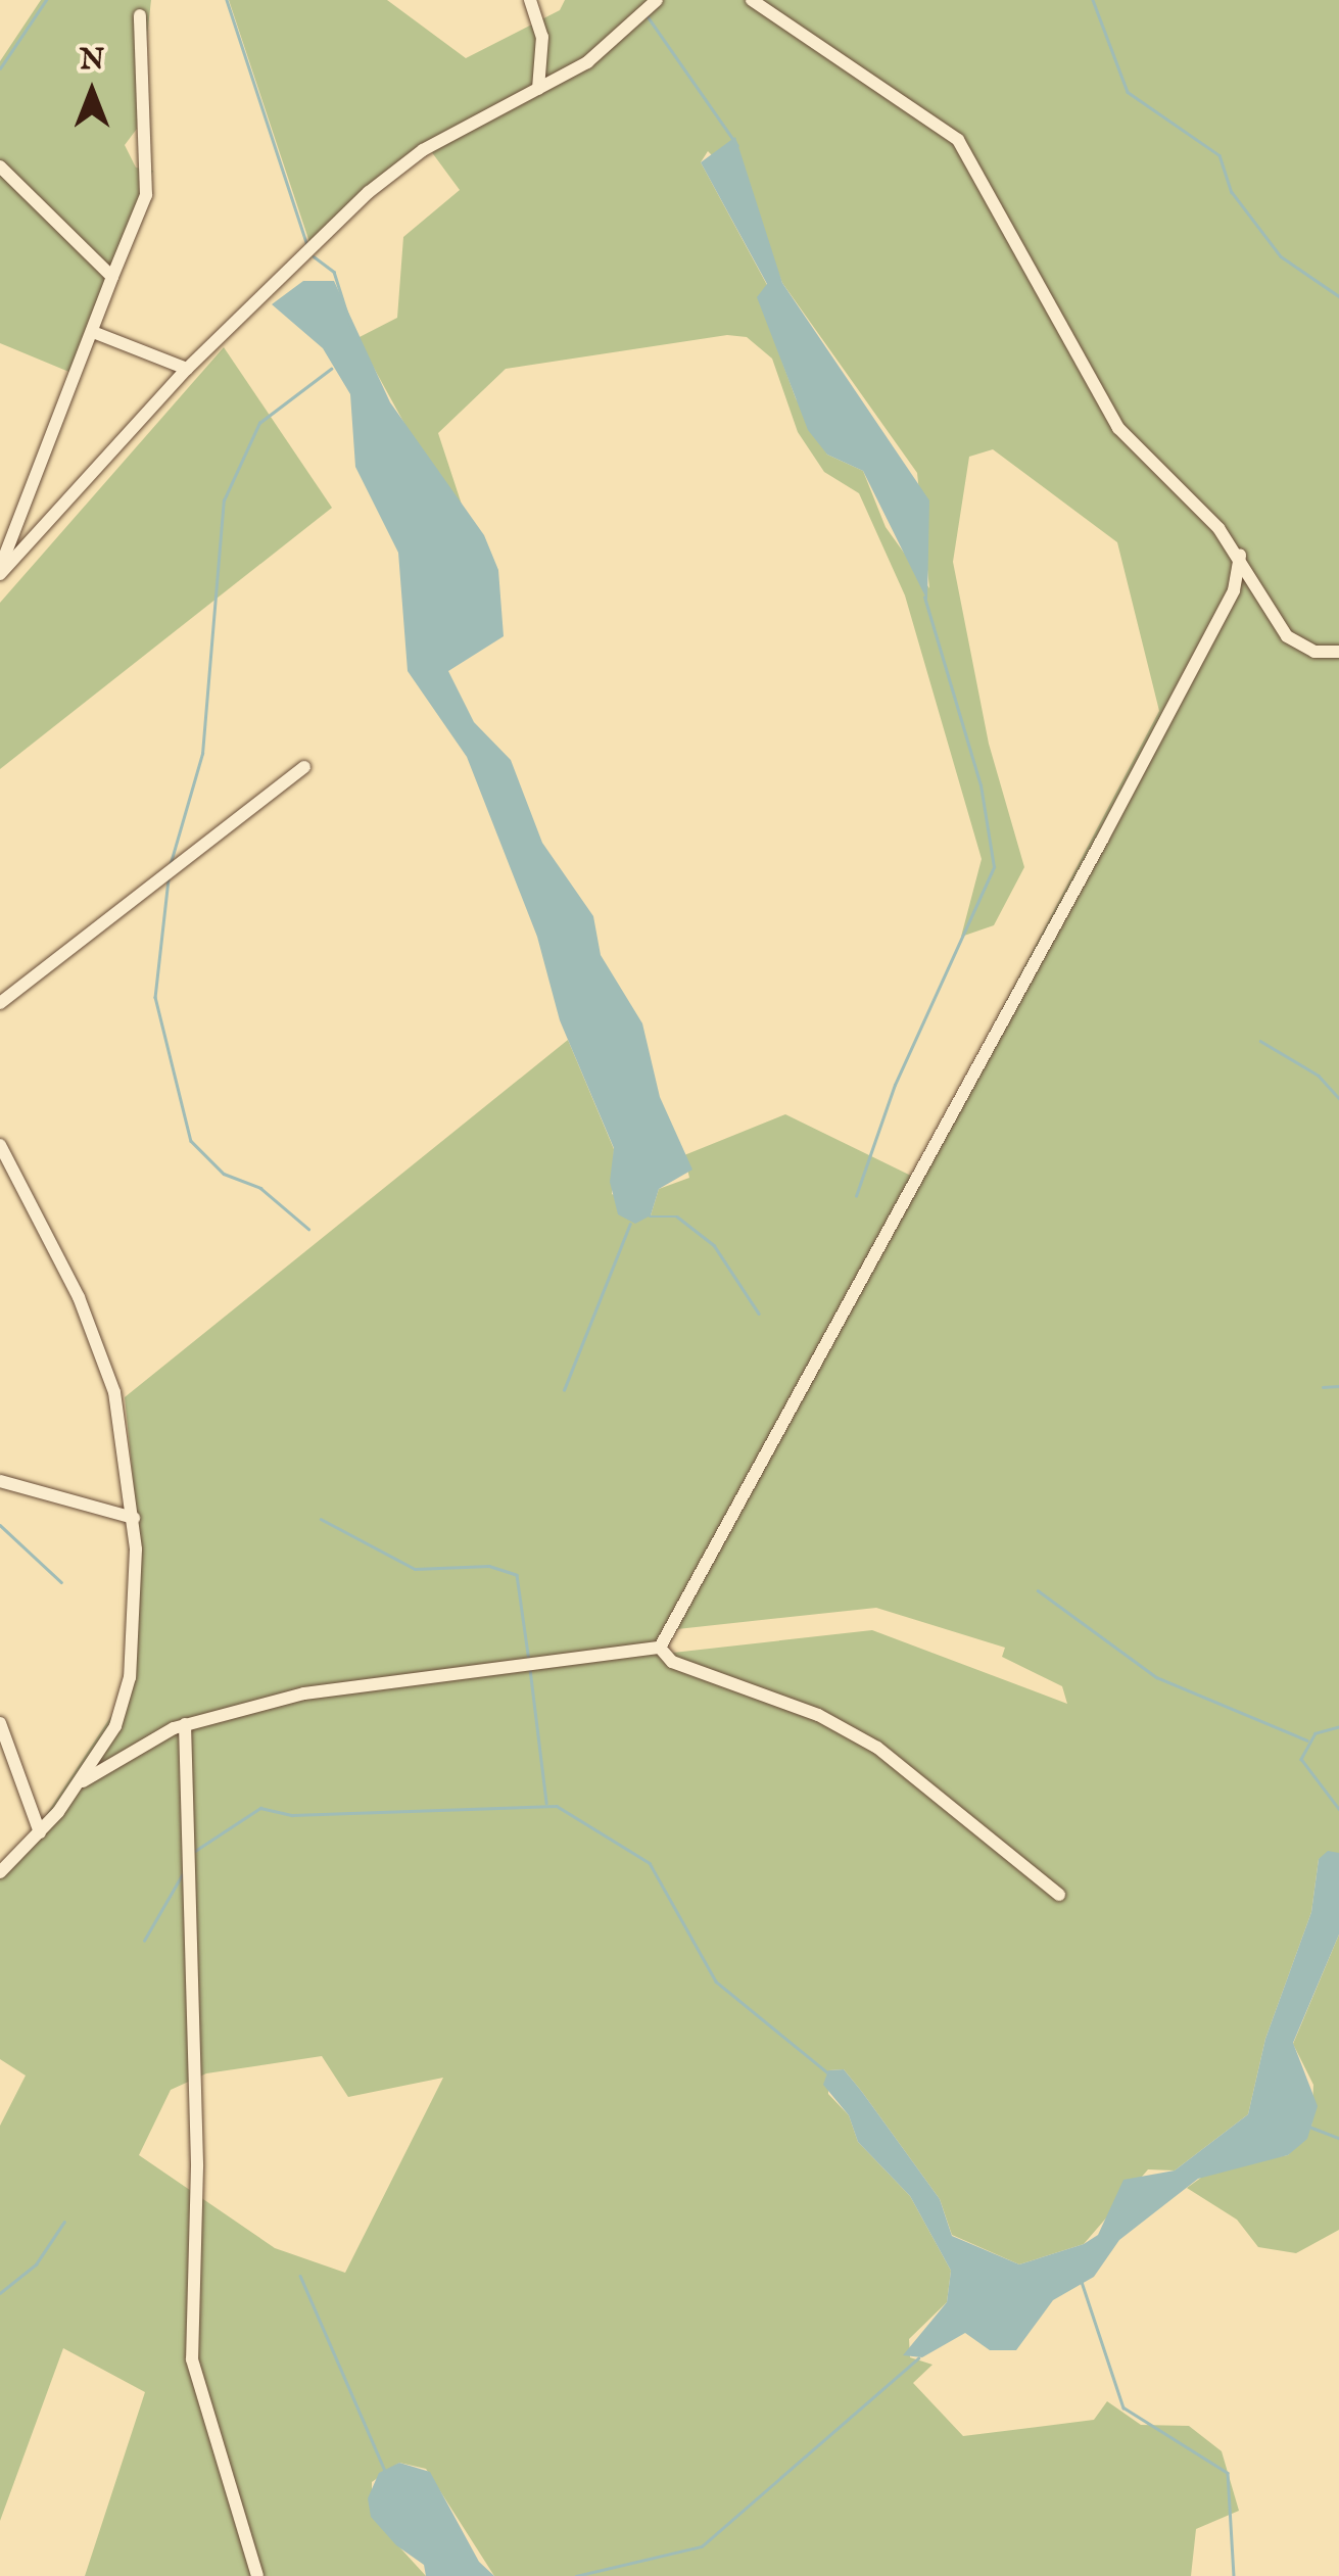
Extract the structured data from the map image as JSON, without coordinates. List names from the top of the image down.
{
  "north": "top"
}
